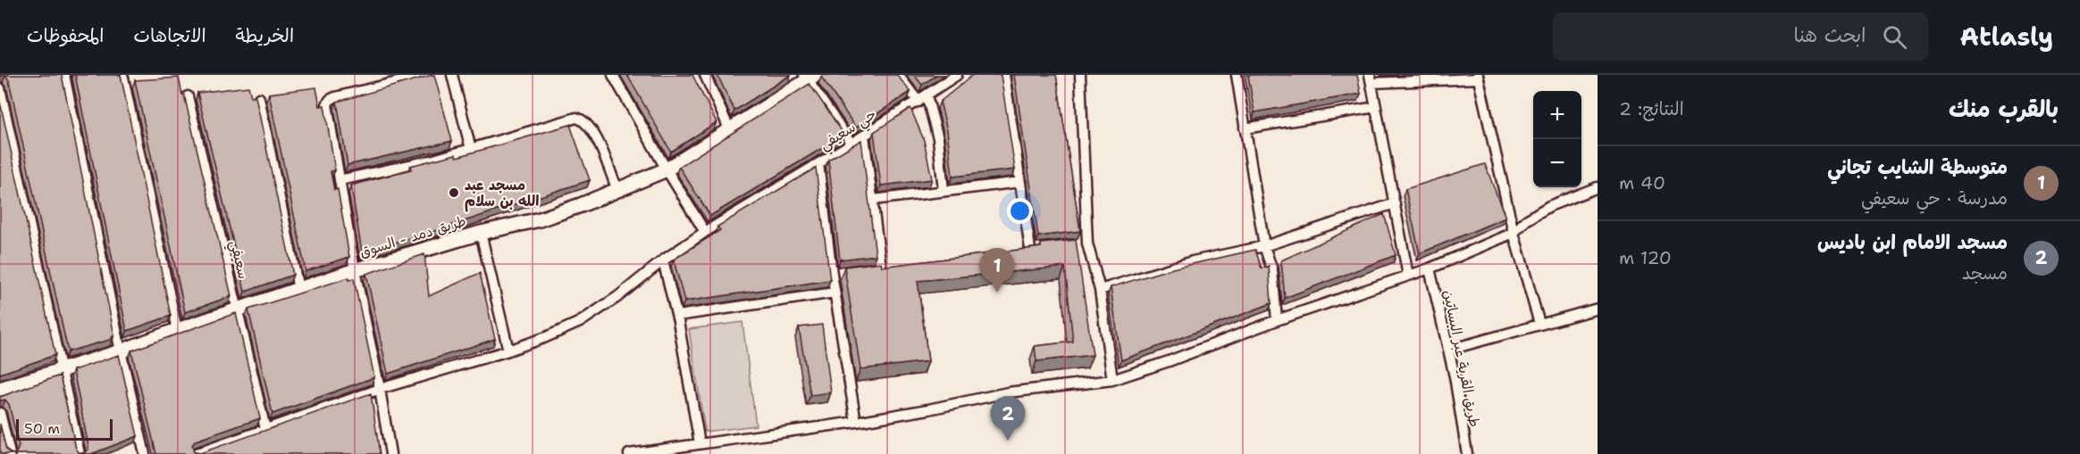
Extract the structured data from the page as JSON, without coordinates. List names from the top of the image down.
{
  "streets": {
    "main road": ["طريق دمد - السوق"],
    "street": ["حي سعيفي", "سعيفي", "طريق القرية عبر البساتين"]
  },
  "crossings": [
    ["طريق دمد - السوق", "سعيفي"]
  ],
  "places": ["مسجد عبد الله بن سلام"],
  "scale_bar": "50 m",
  "page": {
    "header": "Atlasly",
    "search": "ابحث هنا",
    "nav": ["الخريطة", "الاتجاهات", "المحفوظات"],
    "heading": ["بالقرب منك", "النتائج: 2"],
    "map_buttons": ["+", "−"],
    "list": [
      {
        "mark": "1",
        "name": "متوسطة الشايب تجاني",
        "note": "مدرسة · حي سعيفي",
        "value": "40 m"
      },
      {
        "mark": "2",
        "name": "مسجد الامام ابن باديس",
        "note": "مسجد",
        "value": "120 m"
      }
    ],
    "pins": ["1", "2"],
    "scale": "50 m"
  }
}
